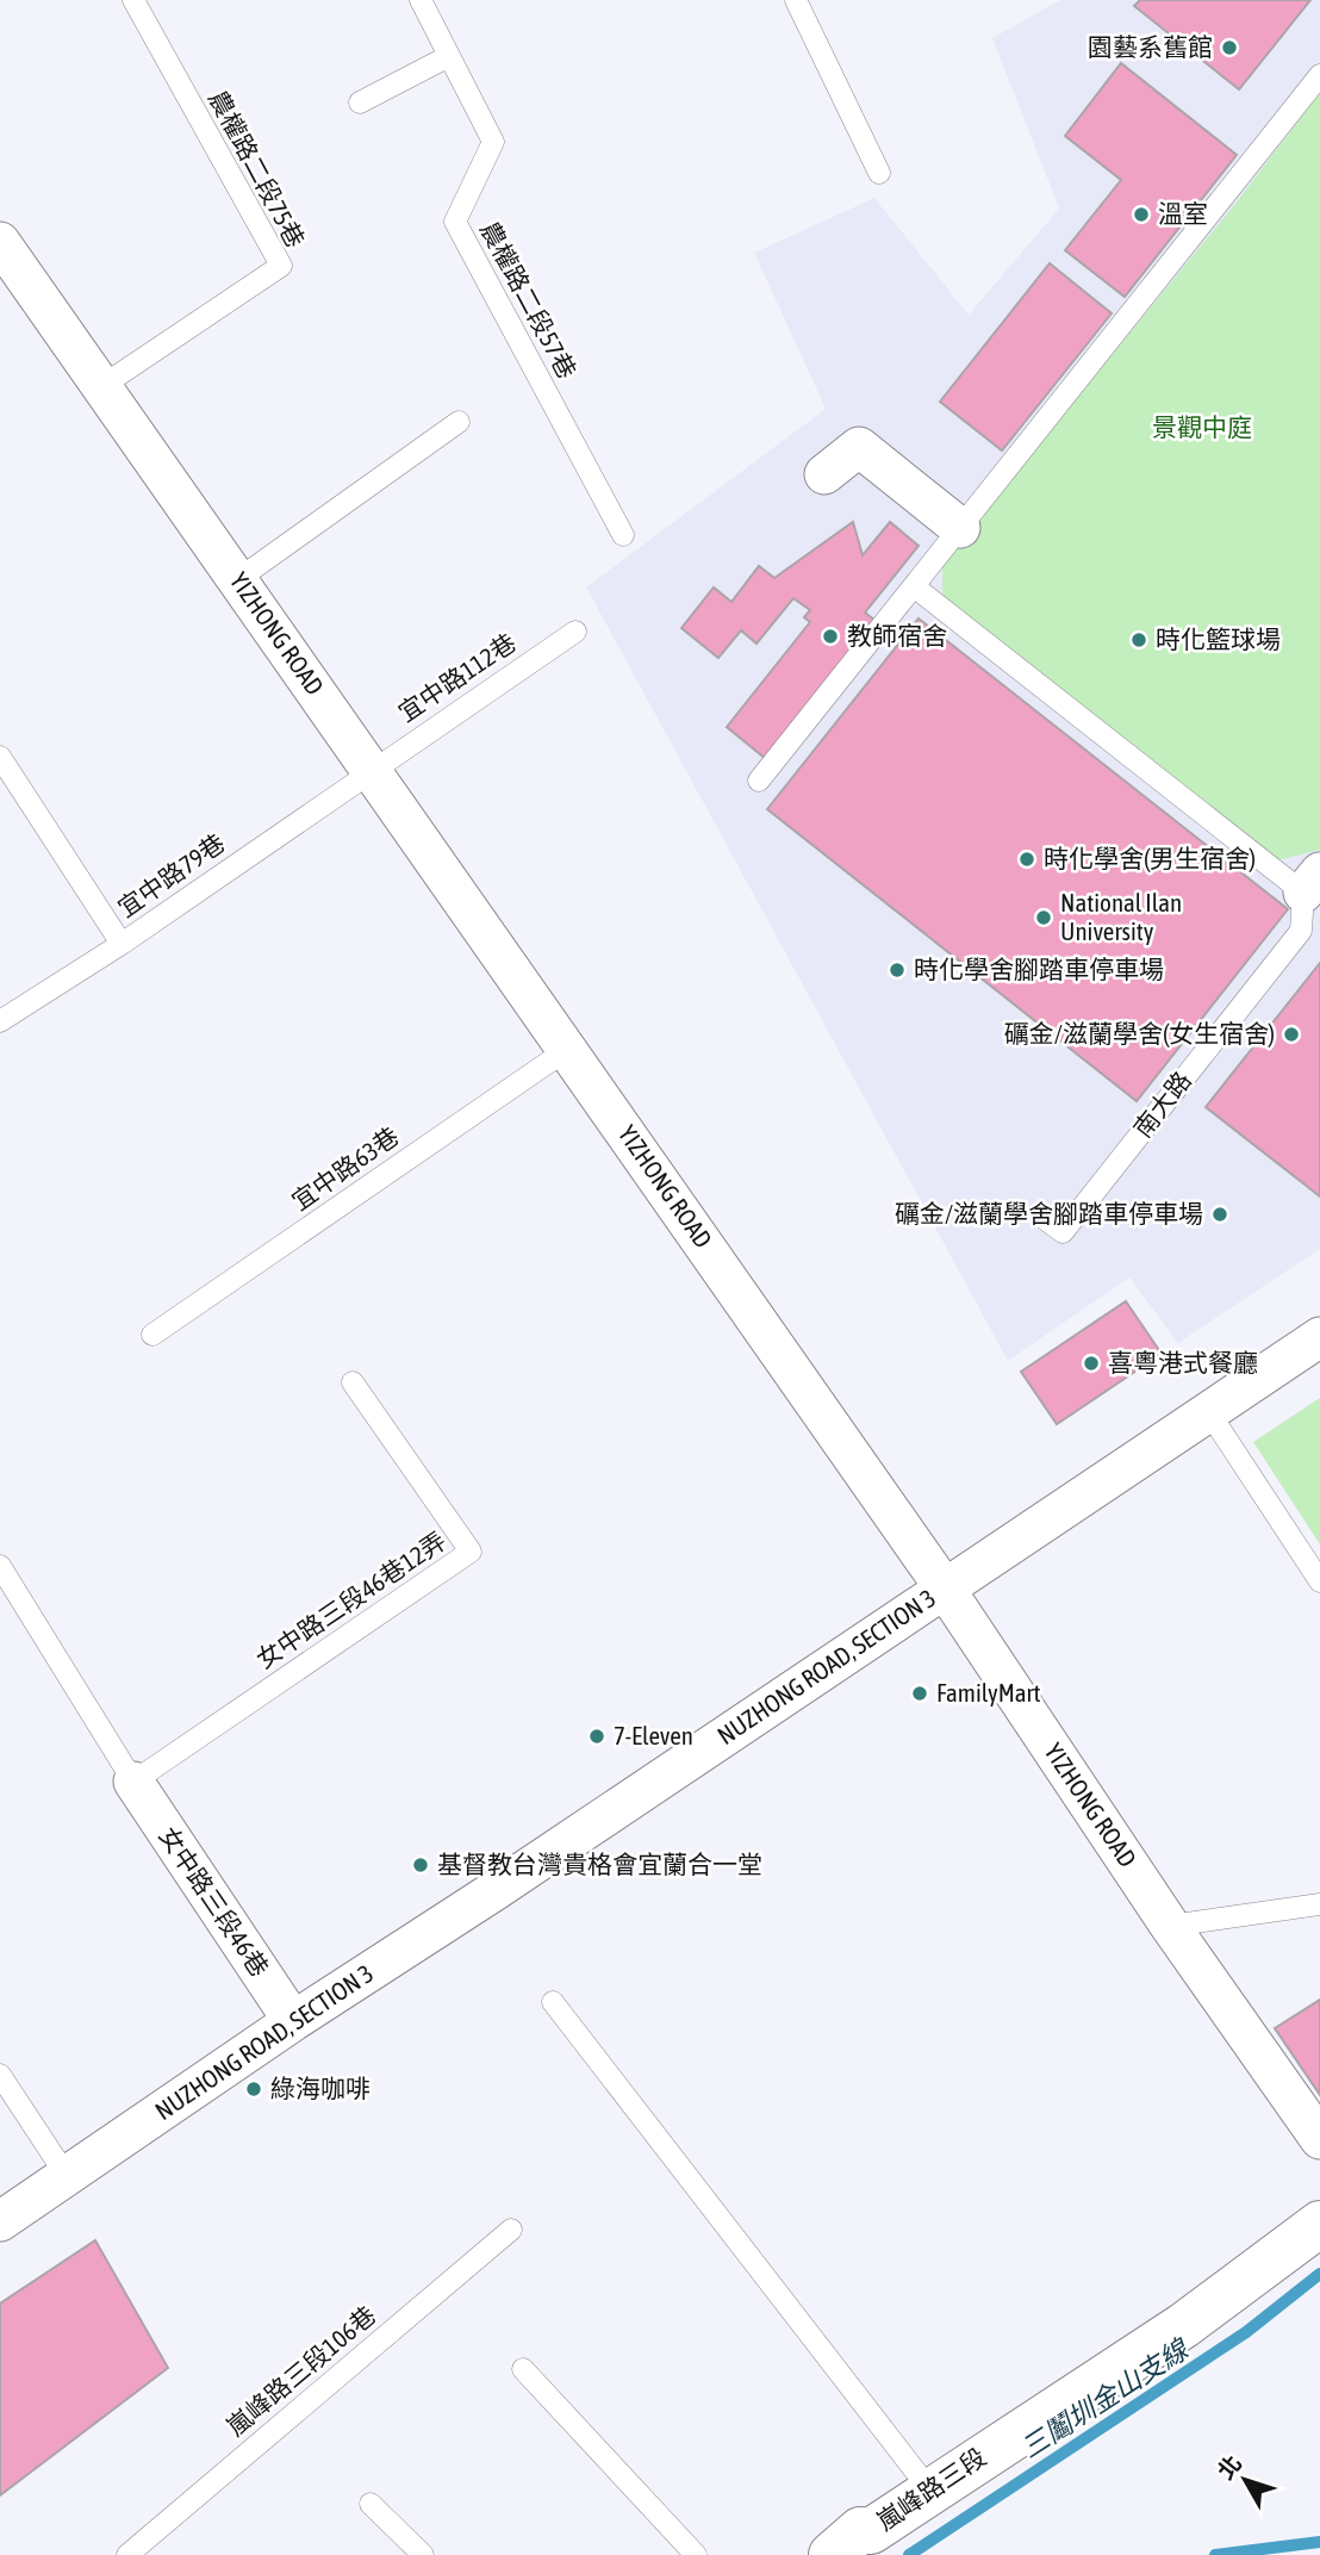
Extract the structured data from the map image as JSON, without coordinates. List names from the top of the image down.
{
  "streets": {
    "street": [
      "YIZHONG ROAD",
      "NUZHONG ROAD, SECTION 3",
      "女中路三段46巷",
      "嵐峰路三段"
    ],
    "lane": [
      "農權路二段75巷",
      "農權路二段57巷",
      "宜中路112巷",
      "宜中路79巷",
      "南大路",
      "宜中路63巷",
      "女中路三段46巷12弄",
      "嵐峰路三段106巷"
    ]
  },
  "crossings": [
    ["農權路二段75巷", "YIZHONG ROAD"],
    ["YIZHONG ROAD", "宜中路112巷"],
    ["YIZHONG ROAD", "宜中路79巷"],
    ["YIZHONG ROAD", "宜中路63巷"],
    ["YIZHONG ROAD", "NUZHONG ROAD, SECTION 3"],
    ["宜中路112巷", "宜中路79巷"],
    ["女中路三段46巷12弄", "女中路三段46巷"],
    ["NUZHONG ROAD, SECTION 3", "女中路三段46巷"]
  ],
  "water": ["三鬮圳金山支線"],
  "parks": ["景觀中庭"],
  "places": [
    "園藝系舊館",
    "溫室",
    "教師宿舍",
    "時化籃球場",
    "時化學舍(男生宿舍)",
    "National Ilan University",
    "時化學舍腳踏車停車場",
    "礪金/滋蘭學舍(女生宿舍)",
    "礪金/滋蘭學舍腳踏車停車場",
    "喜粵港式餐廳",
    "FamilyMart",
    "7-Eleven",
    "基督教台灣貴格會宜蘭合一堂",
    "綠海咖啡"
  ],
  "north": "top left"
}
